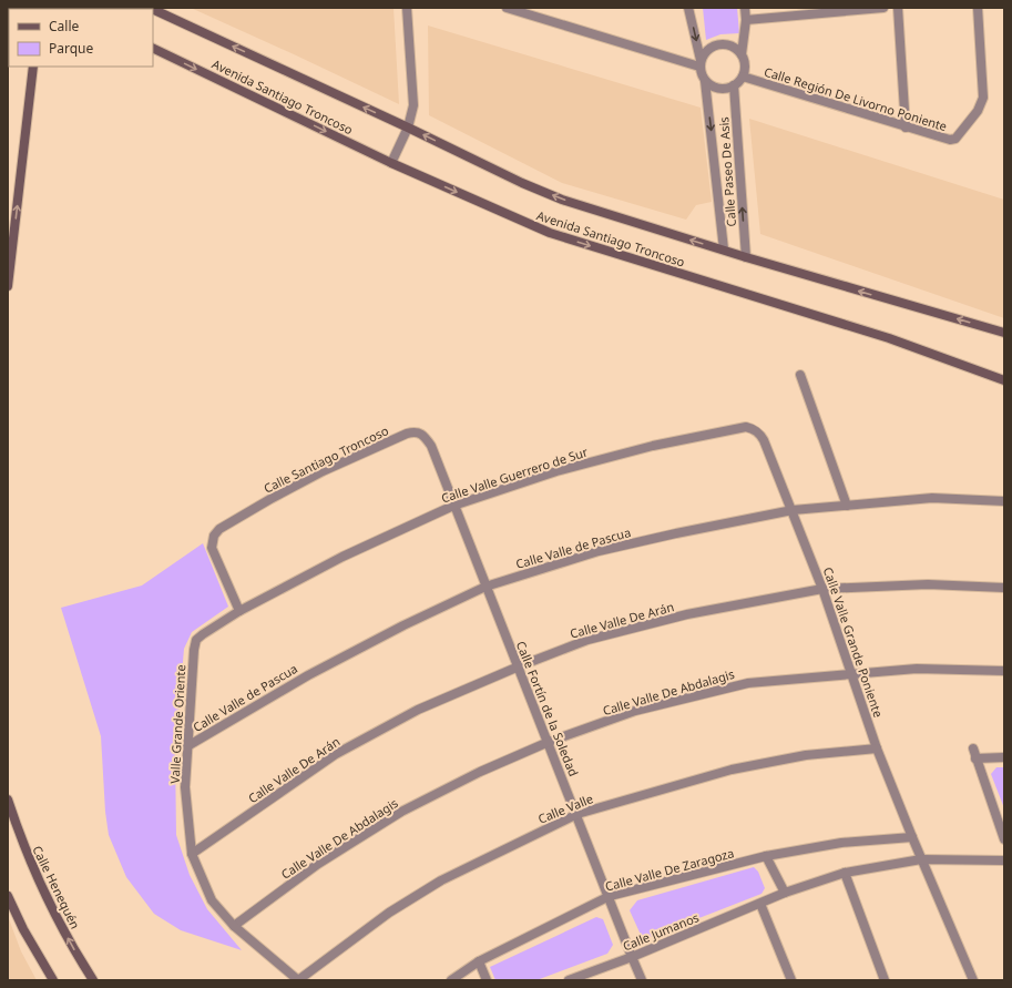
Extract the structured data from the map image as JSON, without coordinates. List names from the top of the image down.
{
  "streets": {
    "main road": ["Avenida Santiago Troncoso", "Calle Henequén"],
    "street": [
      "Calle Región De Livorno Poniente",
      "Calle Paseo De Asis",
      "Calle Santiago Troncoso",
      "Calle Valle Guerrero de Sur",
      "Calle Valle de Pascua",
      "Calle Valle De Arán",
      "Calle Valle Grande Poniente",
      "Calle Valle De Abdalagis",
      "Calle Fortín de la Soledad",
      "Valle Grande Oriente",
      "Calle Valle",
      "Calle Valle De Zaragoza",
      "Calle Jumanos"
    ]
  },
  "crossings": [
    ["Avenida Santiago Troncoso", "Calle Paseo De Asis"],
    ["Calle Región De Livorno Poniente", "Calle Paseo De Asis"],
    ["Calle Santiago Troncoso", "Calle Valle Guerrero de Sur"],
    ["Calle Santiago Troncoso", "Calle Fortín de la Soledad"],
    ["Calle Valle Guerrero de Sur", "Calle Valle Grande Poniente"],
    ["Calle Valle Guerrero de Sur", "Calle Fortín de la Soledad"],
    ["Calle Valle Guerrero de Sur", "Valle Grande Oriente"],
    ["Calle Valle de Pascua", "Calle Valle Grande Poniente"],
    ["Calle Valle de Pascua", "Calle Fortín de la Soledad"],
    ["Calle Valle de Pascua", "Valle Grande Oriente"],
    ["Calle Valle De Arán", "Calle Valle Grande Poniente"],
    ["Calle Valle De Arán", "Calle Fortín de la Soledad"],
    ["Calle Valle De Arán", "Valle Grande Oriente"],
    ["Calle Valle Grande Poniente", "Calle Valle De Abdalagis"],
    ["Calle Valle Grande Poniente", "Calle Valle"],
    ["Calle Valle Grande Poniente", "Calle Valle De Zaragoza"],
    ["Calle Valle Grande Poniente", "Calle Jumanos"],
    ["Calle Valle De Abdalagis", "Calle Fortín de la Soledad"],
    ["Calle Valle De Abdalagis", "Valle Grande Oriente"],
    ["Calle Fortín de la Soledad", "Calle Valle"],
    ["Calle Fortín de la Soledad", "Calle Valle De Zaragoza"],
    ["Calle Fortín de la Soledad", "Calle Jumanos"],
    ["Valle Grande Oriente", "Calle Valle"]
  ],
  "legend": ["Calle", "Parque"]
}
